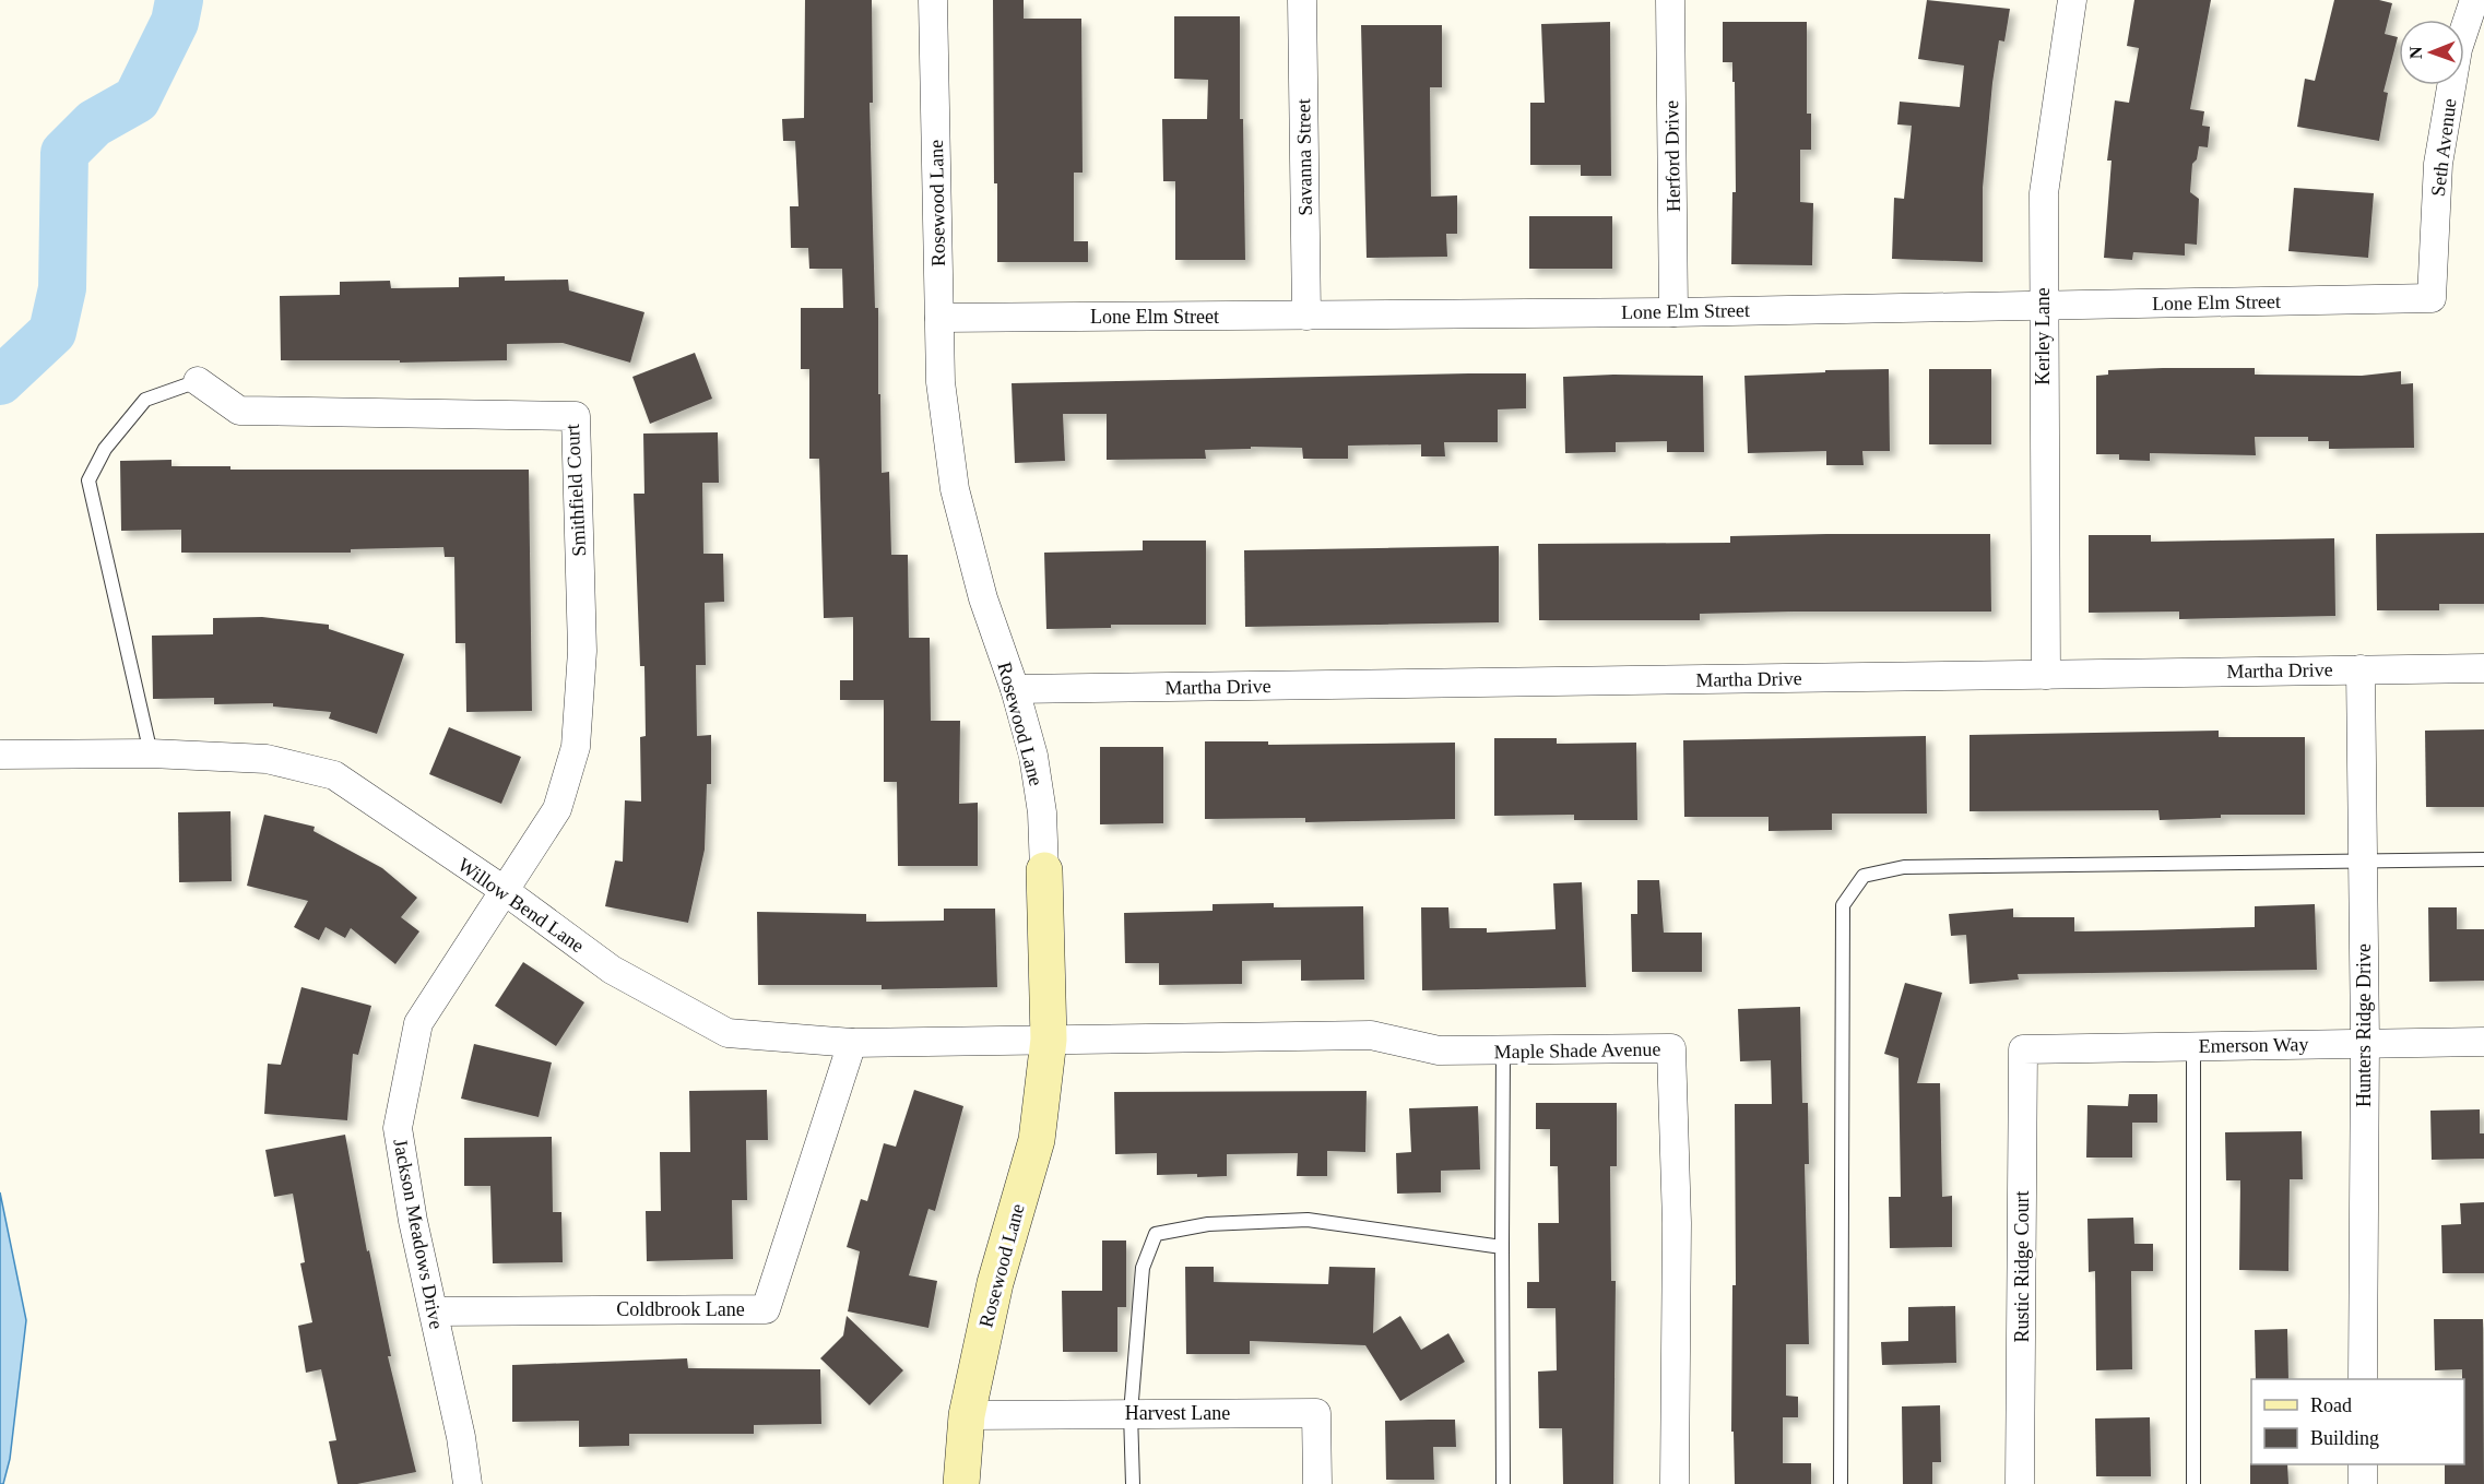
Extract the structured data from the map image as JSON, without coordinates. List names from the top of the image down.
{
  "streets": {
    "street": [
      "Seth Avenue",
      "Herford Drive",
      "Savanna Street",
      "Rosewood Lane",
      "Lone Elm Street",
      "Kerley Lane",
      "Smithfield Court",
      "Martha Drive",
      "Willow Bend Lane",
      "Hunters Ridge Drive",
      "Emerson Way",
      "Maple Shade Avenue",
      "Jackson Meadows Drive",
      "Rustic Ridge Court",
      "Coldbrook Lane",
      "Harvest Lane"
    ]
  },
  "crossings": [
    ["Seth Avenue", "Lone Elm Street"],
    ["Herford Drive", "Lone Elm Street"],
    ["Savanna Street", "Lone Elm Street"],
    ["Rosewood Lane", "Lone Elm Street"],
    ["Rosewood Lane", "Martha Drive"],
    ["Rosewood Lane", "Willow Bend Lane"],
    ["Rosewood Lane", "Maple Shade Avenue"],
    ["Rosewood Lane", "Harvest Lane"],
    ["Lone Elm Street", "Kerley Lane"],
    ["Kerley Lane", "Martha Drive"],
    ["Smithfield Court", "Willow Bend Lane"],
    ["Smithfield Court", "Jackson Meadows Drive"],
    ["Martha Drive", "Hunters Ridge Drive"],
    ["Willow Bend Lane", "Maple Shade Avenue"],
    ["Willow Bend Lane", "Jackson Meadows Drive"],
    ["Willow Bend Lane", "Coldbrook Lane"],
    ["Hunters Ridge Drive", "Emerson Way"],
    ["Emerson Way", "Rustic Ridge Court"],
    ["Jackson Meadows Drive", "Coldbrook Lane"]
  ],
  "legend": ["Road", "Building"],
  "north": "left"
}
